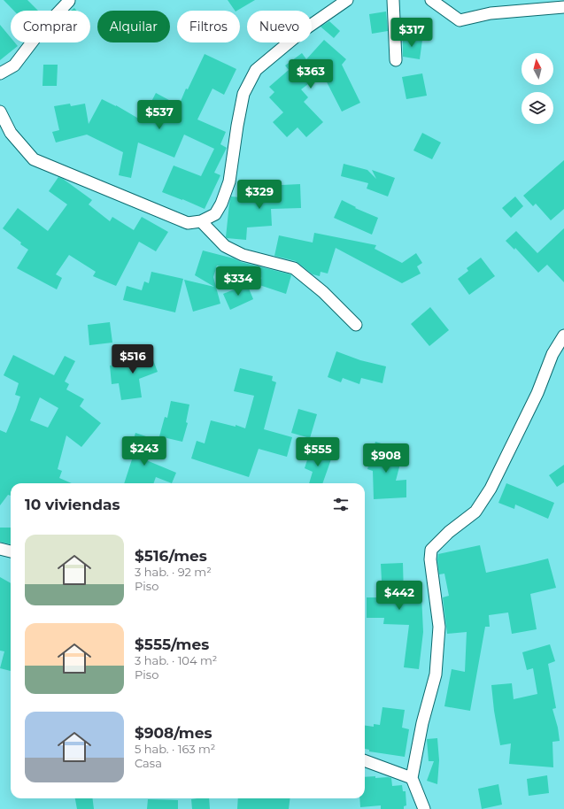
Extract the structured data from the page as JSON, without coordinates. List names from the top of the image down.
{
  "north": "top",
  "page": {
    "chip": [
      "Comprar",
      "Alquilar",
      "Filtros",
      "Nuevo"
    ],
    "price": [
      "$317",
      "$363",
      "$537",
      "$329",
      "$334",
      "$516",
      "$243",
      "$555",
      "$908",
      "$442"
    ],
    "heading": "10 viviendas",
    "list": [
      {
        "name": "$516/mes",
        "note": "3 hab. · 92 m² · Piso"
      },
      {
        "name": "$555/mes",
        "note": "3 hab. · 104 m² · Piso"
      },
      {
        "name": "$908/mes",
        "note": "5 hab. · 163 m² · Casa"
      }
    ]
  }
}
